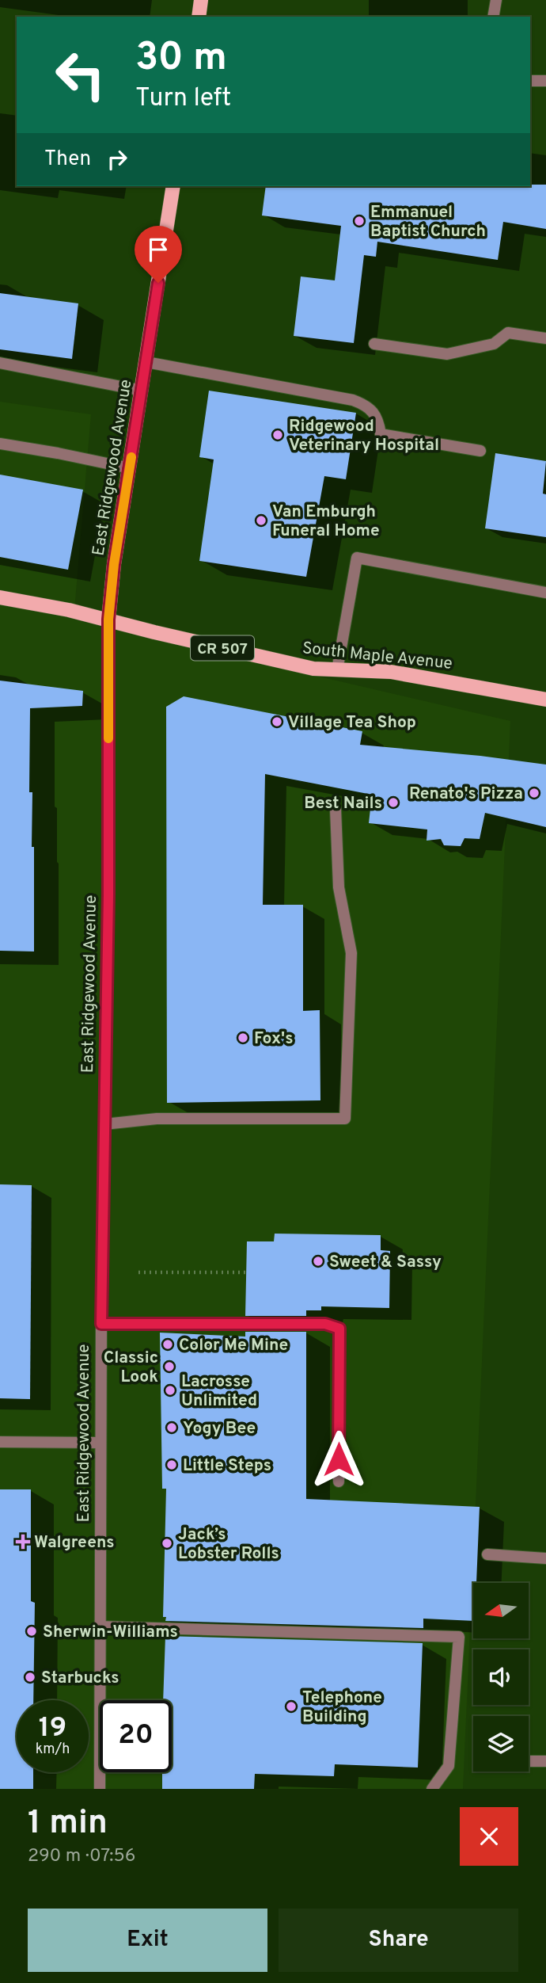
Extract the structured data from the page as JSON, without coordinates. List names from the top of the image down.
{
  "streets": {
    "main road": ["East Ridgewood Avenue", "CR 507", "South Maple Avenue"]
  },
  "crossings": [
    ["East Ridgewood Avenue", "CR 507"],
    ["East Ridgewood Avenue", "South Maple Avenue"],
    ["CR 507", "South Maple Avenue"]
  ],
  "places": {
    "other": [
      "Emmanuel Baptist Church",
      "Ridgewood Veterinary Hospital",
      "Van Emburgh Funeral Home",
      "Village Tea Shop",
      "Renato's Pizza",
      "Best Nails",
      "Fox's",
      "Sweet & Sassy",
      "Color Me Mine",
      "Classic Look",
      "Lacrosse Unlimited",
      "Yogy Bee",
      "Little Steps",
      "Jack’s Lobster Rolls",
      "Sherwin-Williams",
      "Starbucks",
      "Telephone Building"
    ],
    "health": ["Walgreens"]
  },
  "north": "left",
  "page": {
    "turn": ["30 m", "Turn left"],
    "then": "Then",
    "speed": "19 km/h",
    "limit": "20",
    "heading": ["1 min", "290 m · 07:56"],
    "buttons": ["Exit", "Share"]
  }
}
